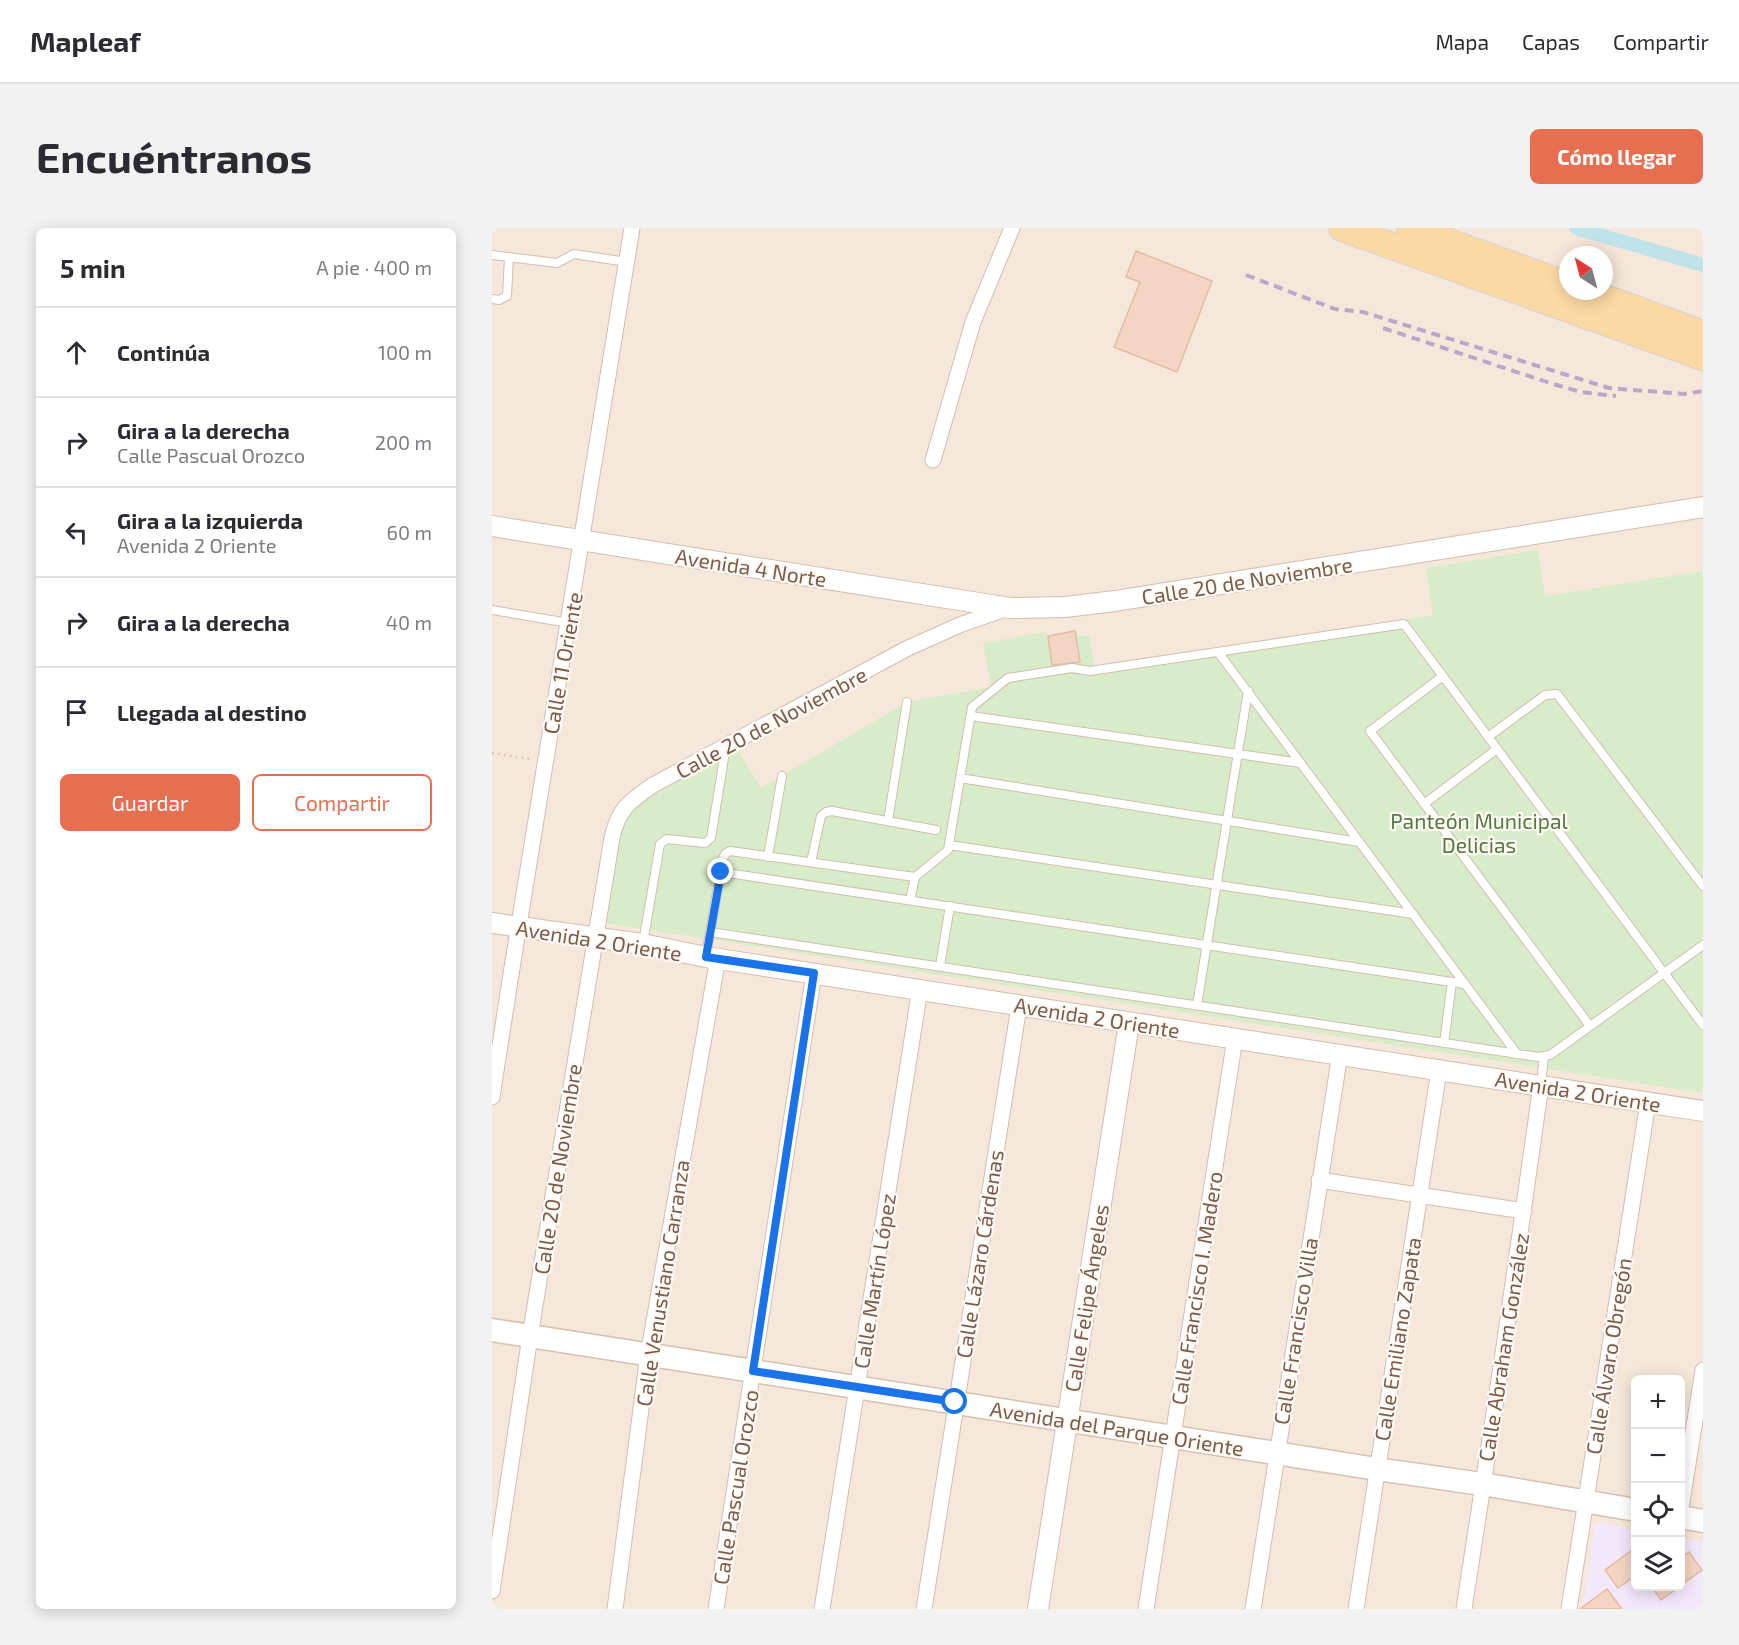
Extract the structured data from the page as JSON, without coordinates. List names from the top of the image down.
{
  "streets": {
    "main road": ["Avenida del Parque Oriente"],
    "street": [
      "Avenida 4 Norte",
      "Calle 20 de Noviembre",
      "Calle 11 Oriente",
      "Avenida 2 Oriente",
      "Calle Lázaro Cárdenas",
      "Calle Martín López",
      "Calle Venustiano Carranza",
      "Calle Francisco I. Madero",
      "Calle Felipe Ángeles",
      "Calle Francisco Villa",
      "Calle Emiliano Zapata",
      "Calle Abraham González",
      "Calle Álvaro Obregón",
      "Calle Pascual Orozco"
    ]
  },
  "crossings": [
    ["Avenida 4 Norte", "Calle 20 de Noviembre"],
    ["Avenida 4 Norte", "Calle 11 Oriente"],
    ["Calle 20 de Noviembre", "Avenida 2 Oriente"],
    ["Calle 20 de Noviembre", "Avenida del Parque Oriente"],
    ["Calle 11 Oriente", "Avenida 2 Oriente"],
    ["Avenida 2 Oriente", "Calle Lázaro Cárdenas"],
    ["Avenida 2 Oriente", "Calle Martín López"],
    ["Avenida 2 Oriente", "Calle Venustiano Carranza"],
    ["Avenida 2 Oriente", "Calle Francisco I. Madero"],
    ["Avenida 2 Oriente", "Calle Felipe Ángeles"],
    ["Avenida 2 Oriente", "Calle Francisco Villa"],
    ["Avenida 2 Oriente", "Calle Emiliano Zapata"],
    ["Avenida 2 Oriente", "Calle Abraham González"],
    ["Avenida 2 Oriente", "Calle Álvaro Obregón"],
    ["Avenida 2 Oriente", "Calle Pascual Orozco"],
    ["Calle Lázaro Cárdenas", "Avenida del Parque Oriente"],
    ["Calle Martín López", "Avenida del Parque Oriente"],
    ["Calle Venustiano Carranza", "Avenida del Parque Oriente"],
    ["Calle Francisco I. Madero", "Avenida del Parque Oriente"],
    ["Calle Felipe Ángeles", "Avenida del Parque Oriente"],
    ["Calle Francisco Villa", "Avenida del Parque Oriente"],
    ["Calle Emiliano Zapata", "Avenida del Parque Oriente"],
    ["Calle Abraham González", "Avenida del Parque Oriente"],
    ["Calle Álvaro Obregón", "Avenida del Parque Oriente"],
    ["Avenida del Parque Oriente", "Calle Pascual Orozco"]
  ],
  "parks": ["Panteón Municipal Delicias"],
  "north": "top left",
  "page": {
    "header": "Mapleaf",
    "nav": ["Mapa", "Capas", "Compartir"],
    "buttons": [
      "Cómo llegar",
      ["Guardar", "Compartir"]
    ],
    "title": "Encuéntranos",
    "heading": ["5 min", "A pie · 400 m"],
    "list": [
      ["Continúa", "100 m"],
      ["Gira a la derecha", "Calle Pascual Orozco", "200 m"],
      ["Gira a la izquierda", "Avenida 2 Oriente", "60 m"],
      ["Gira a la derecha", "40 m"],
      "Llegada al destino"
    ],
    "map_buttons": ["+", "−"]
  }
}
